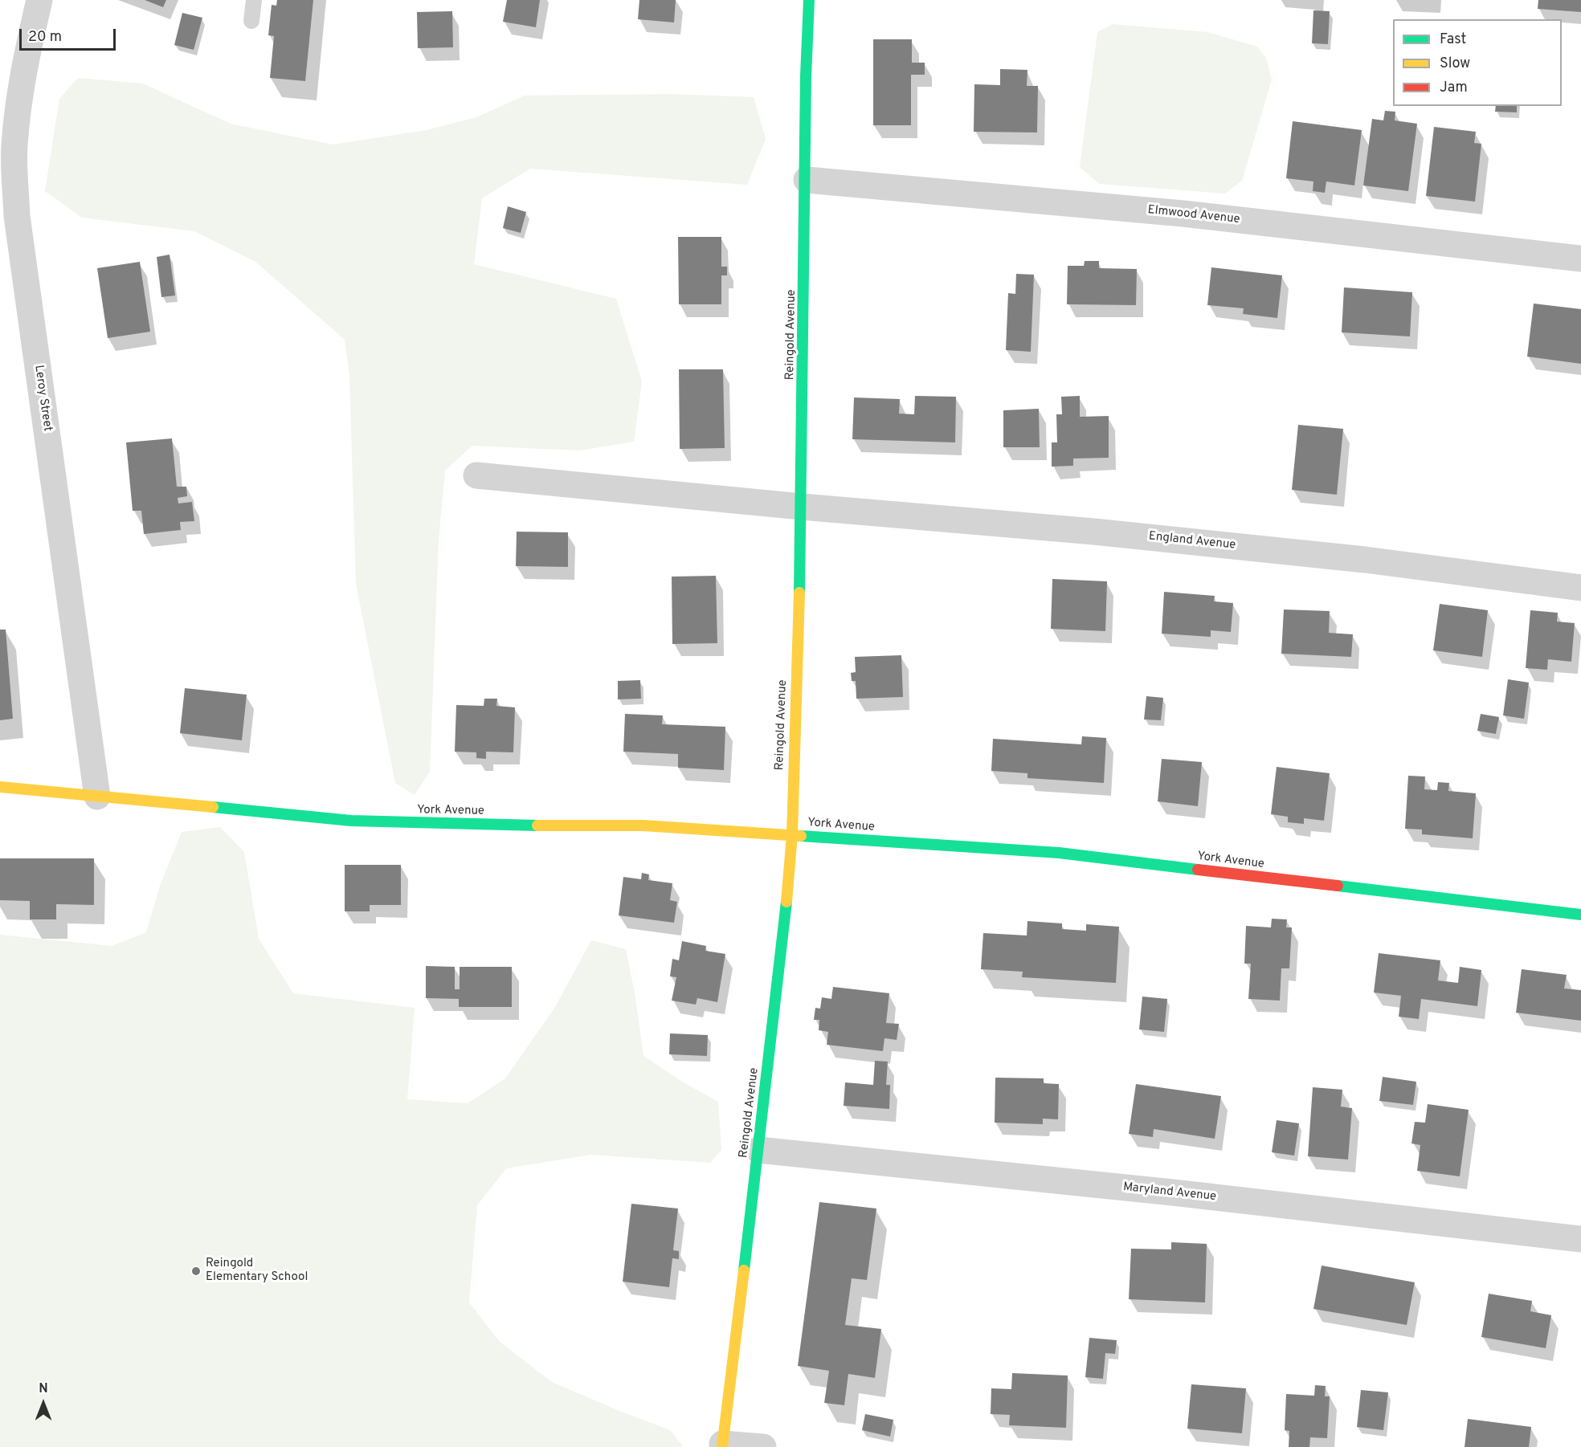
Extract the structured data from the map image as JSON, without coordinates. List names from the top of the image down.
{
  "streets": {
    "street": [
      "Elmwood Avenue",
      "Reingold Avenue",
      "Leroy Street",
      "England Avenue",
      "York Avenue",
      "Maryland Avenue"
    ]
  },
  "crossings": [
    ["Elmwood Avenue", "Reingold Avenue"],
    ["Reingold Avenue", "England Avenue"],
    ["Reingold Avenue", "York Avenue"],
    ["Reingold Avenue", "Maryland Avenue"],
    ["Leroy Street", "York Avenue"]
  ],
  "places": ["Reingold Elementary School"],
  "legend": ["Fast", "Slow", "Jam"],
  "scale_bar": "20 m",
  "north": "top"
}
